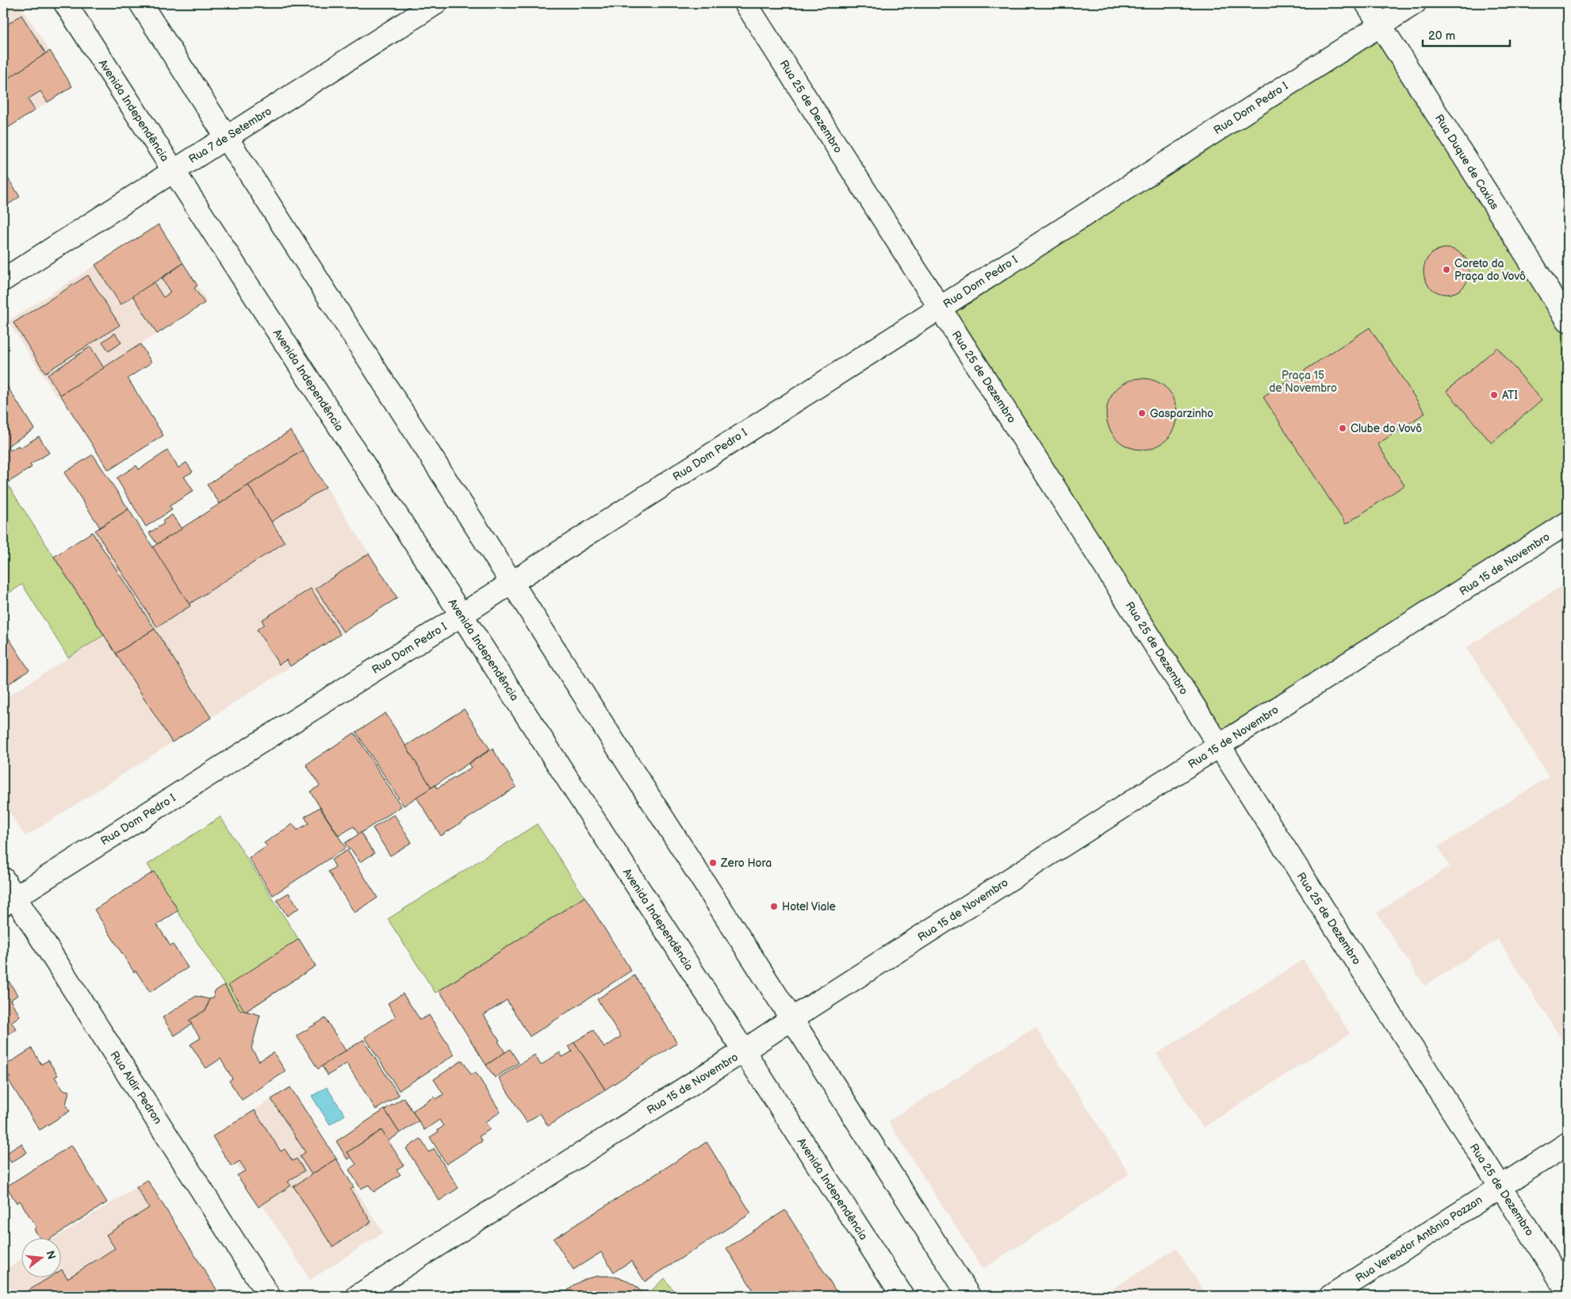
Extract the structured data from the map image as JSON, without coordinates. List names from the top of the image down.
{
  "streets": {
    "street": [
      "Rua 25 de Dezembro",
      "Rua Dom Pedro I",
      "Avenida Independência",
      "Rua 7 de Setembro",
      "Rua Duque de Caxias",
      "Rua 15 de Novembro",
      "Rua Aldir Pedron",
      "Rua Vereador Antônio Pozzan"
    ]
  },
  "crossings": [
    ["Rua 25 de Dezembro", "Rua Dom Pedro I"],
    ["Rua 25 de Dezembro", "Rua 15 de Novembro"],
    ["Rua 25 de Dezembro", "Rua Vereador Antônio Pozzan"],
    ["Rua Dom Pedro I", "Avenida Independência"],
    ["Rua Dom Pedro I", "Rua Duque de Caxias"],
    ["Rua Dom Pedro I", "Rua Aldir Pedron"],
    ["Avenida Independência", "Rua 7 de Setembro"],
    ["Avenida Independência", "Rua 15 de Novembro"]
  ],
  "parks": ["Praça 15 de Novembro"],
  "places": [
    "Coreto da Praça do Vovô",
    "ATI",
    "Gasparzinho",
    "Clube do Vovô",
    "Zero Hora",
    "Hotel Viale"
  ],
  "scale_bar": "20 m",
  "north": "right"
}
